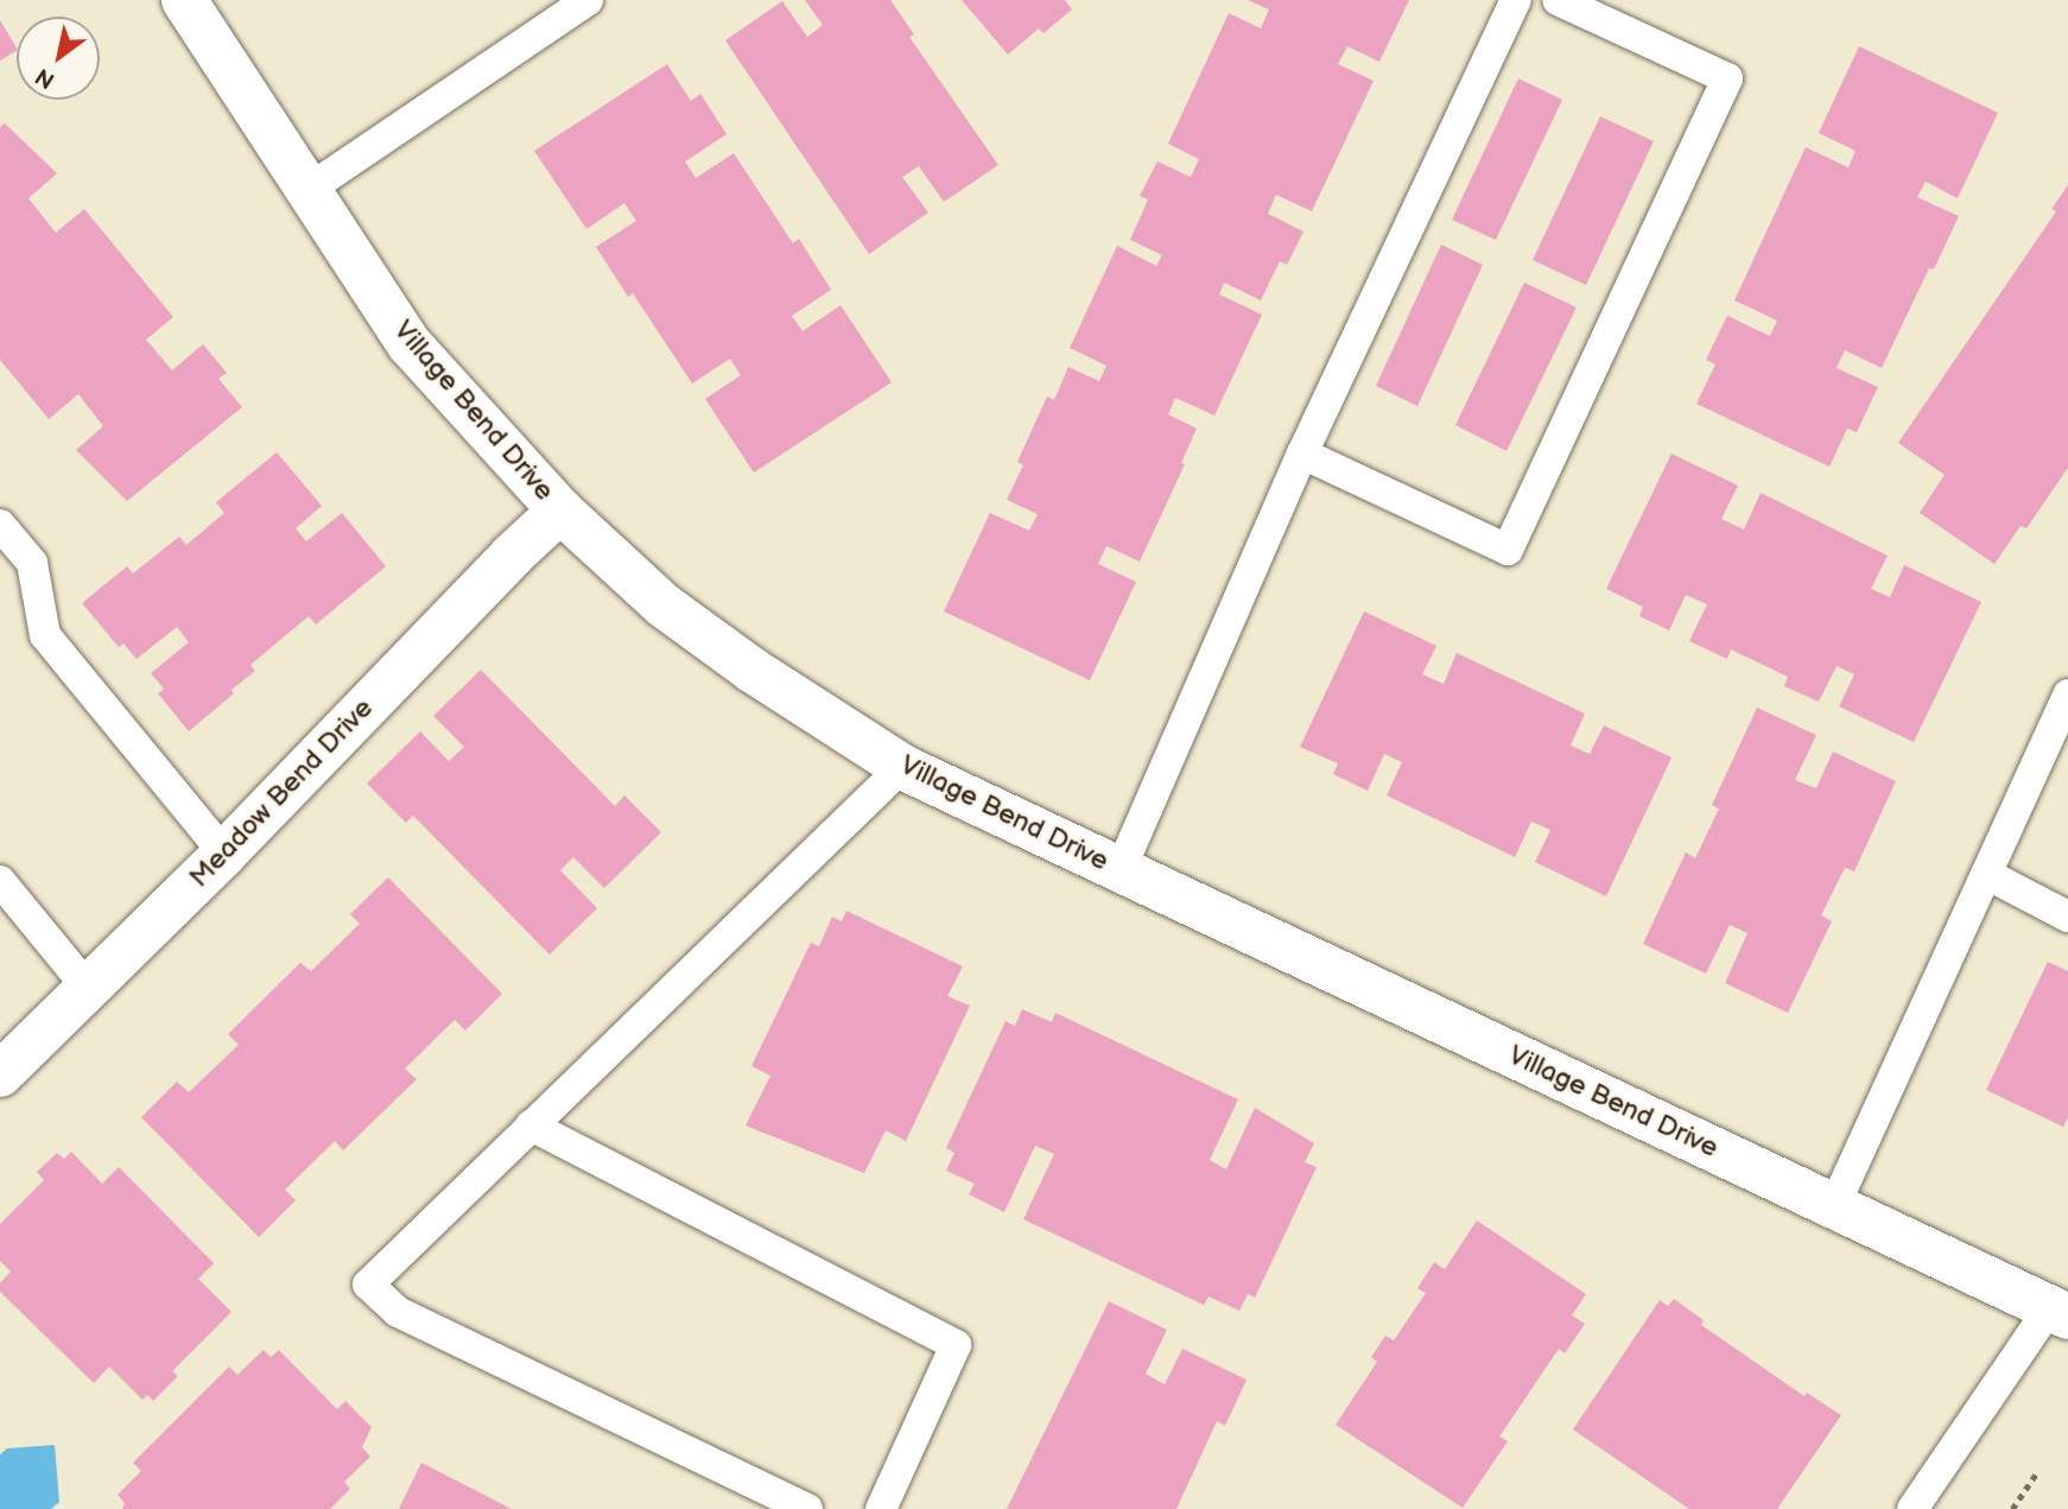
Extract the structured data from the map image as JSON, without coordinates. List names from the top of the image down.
{
  "streets": {
    "street": ["Village Bend Drive", "Meadow Bend Drive"]
  },
  "crossings": [
    ["Village Bend Drive", "Meadow Bend Drive"]
  ],
  "north": "bottom left"
}
